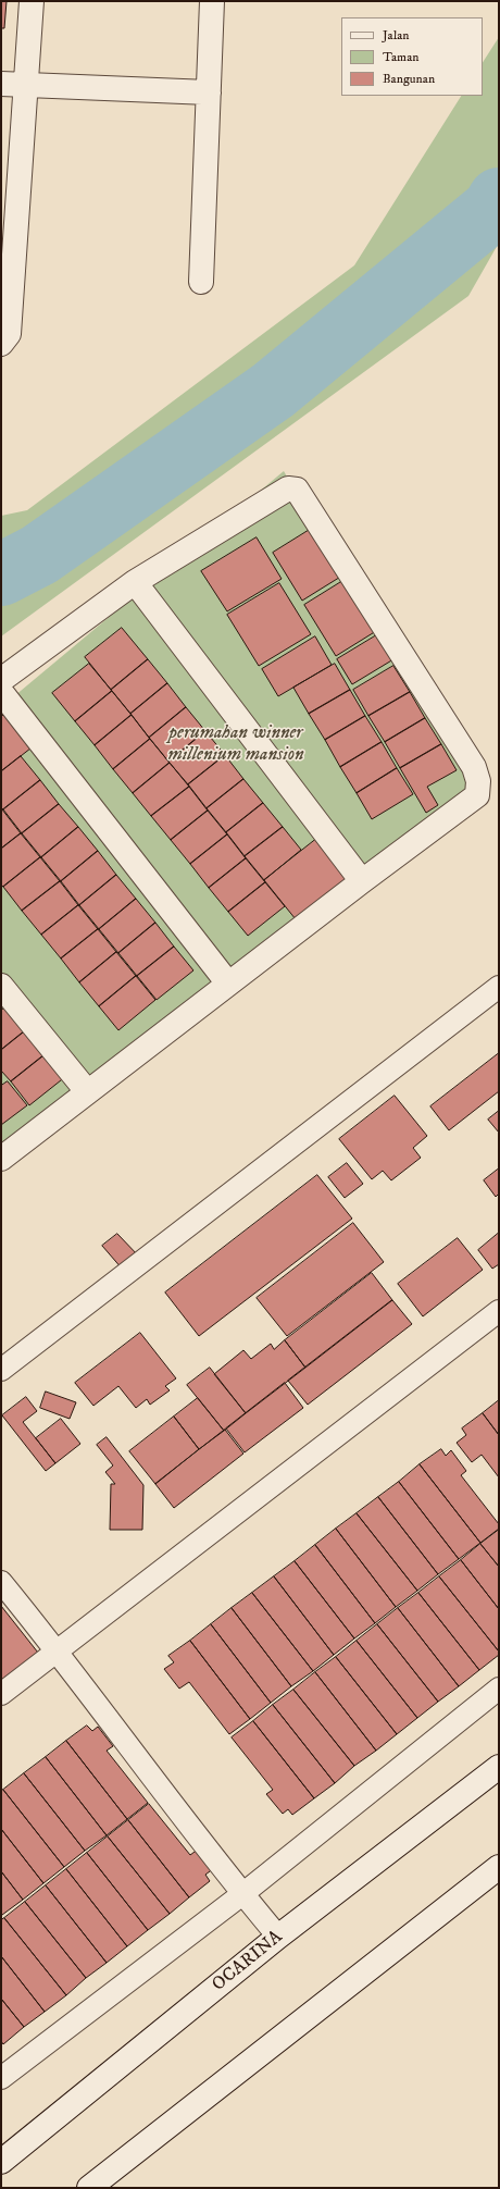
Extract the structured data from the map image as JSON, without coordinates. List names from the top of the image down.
{
  "streets": {
    "street": ["OCARINA"]
  },
  "parks": ["perumahan winner millenium mansion"],
  "legend": ["Jalan", "Taman", "Bangunan"]
}
